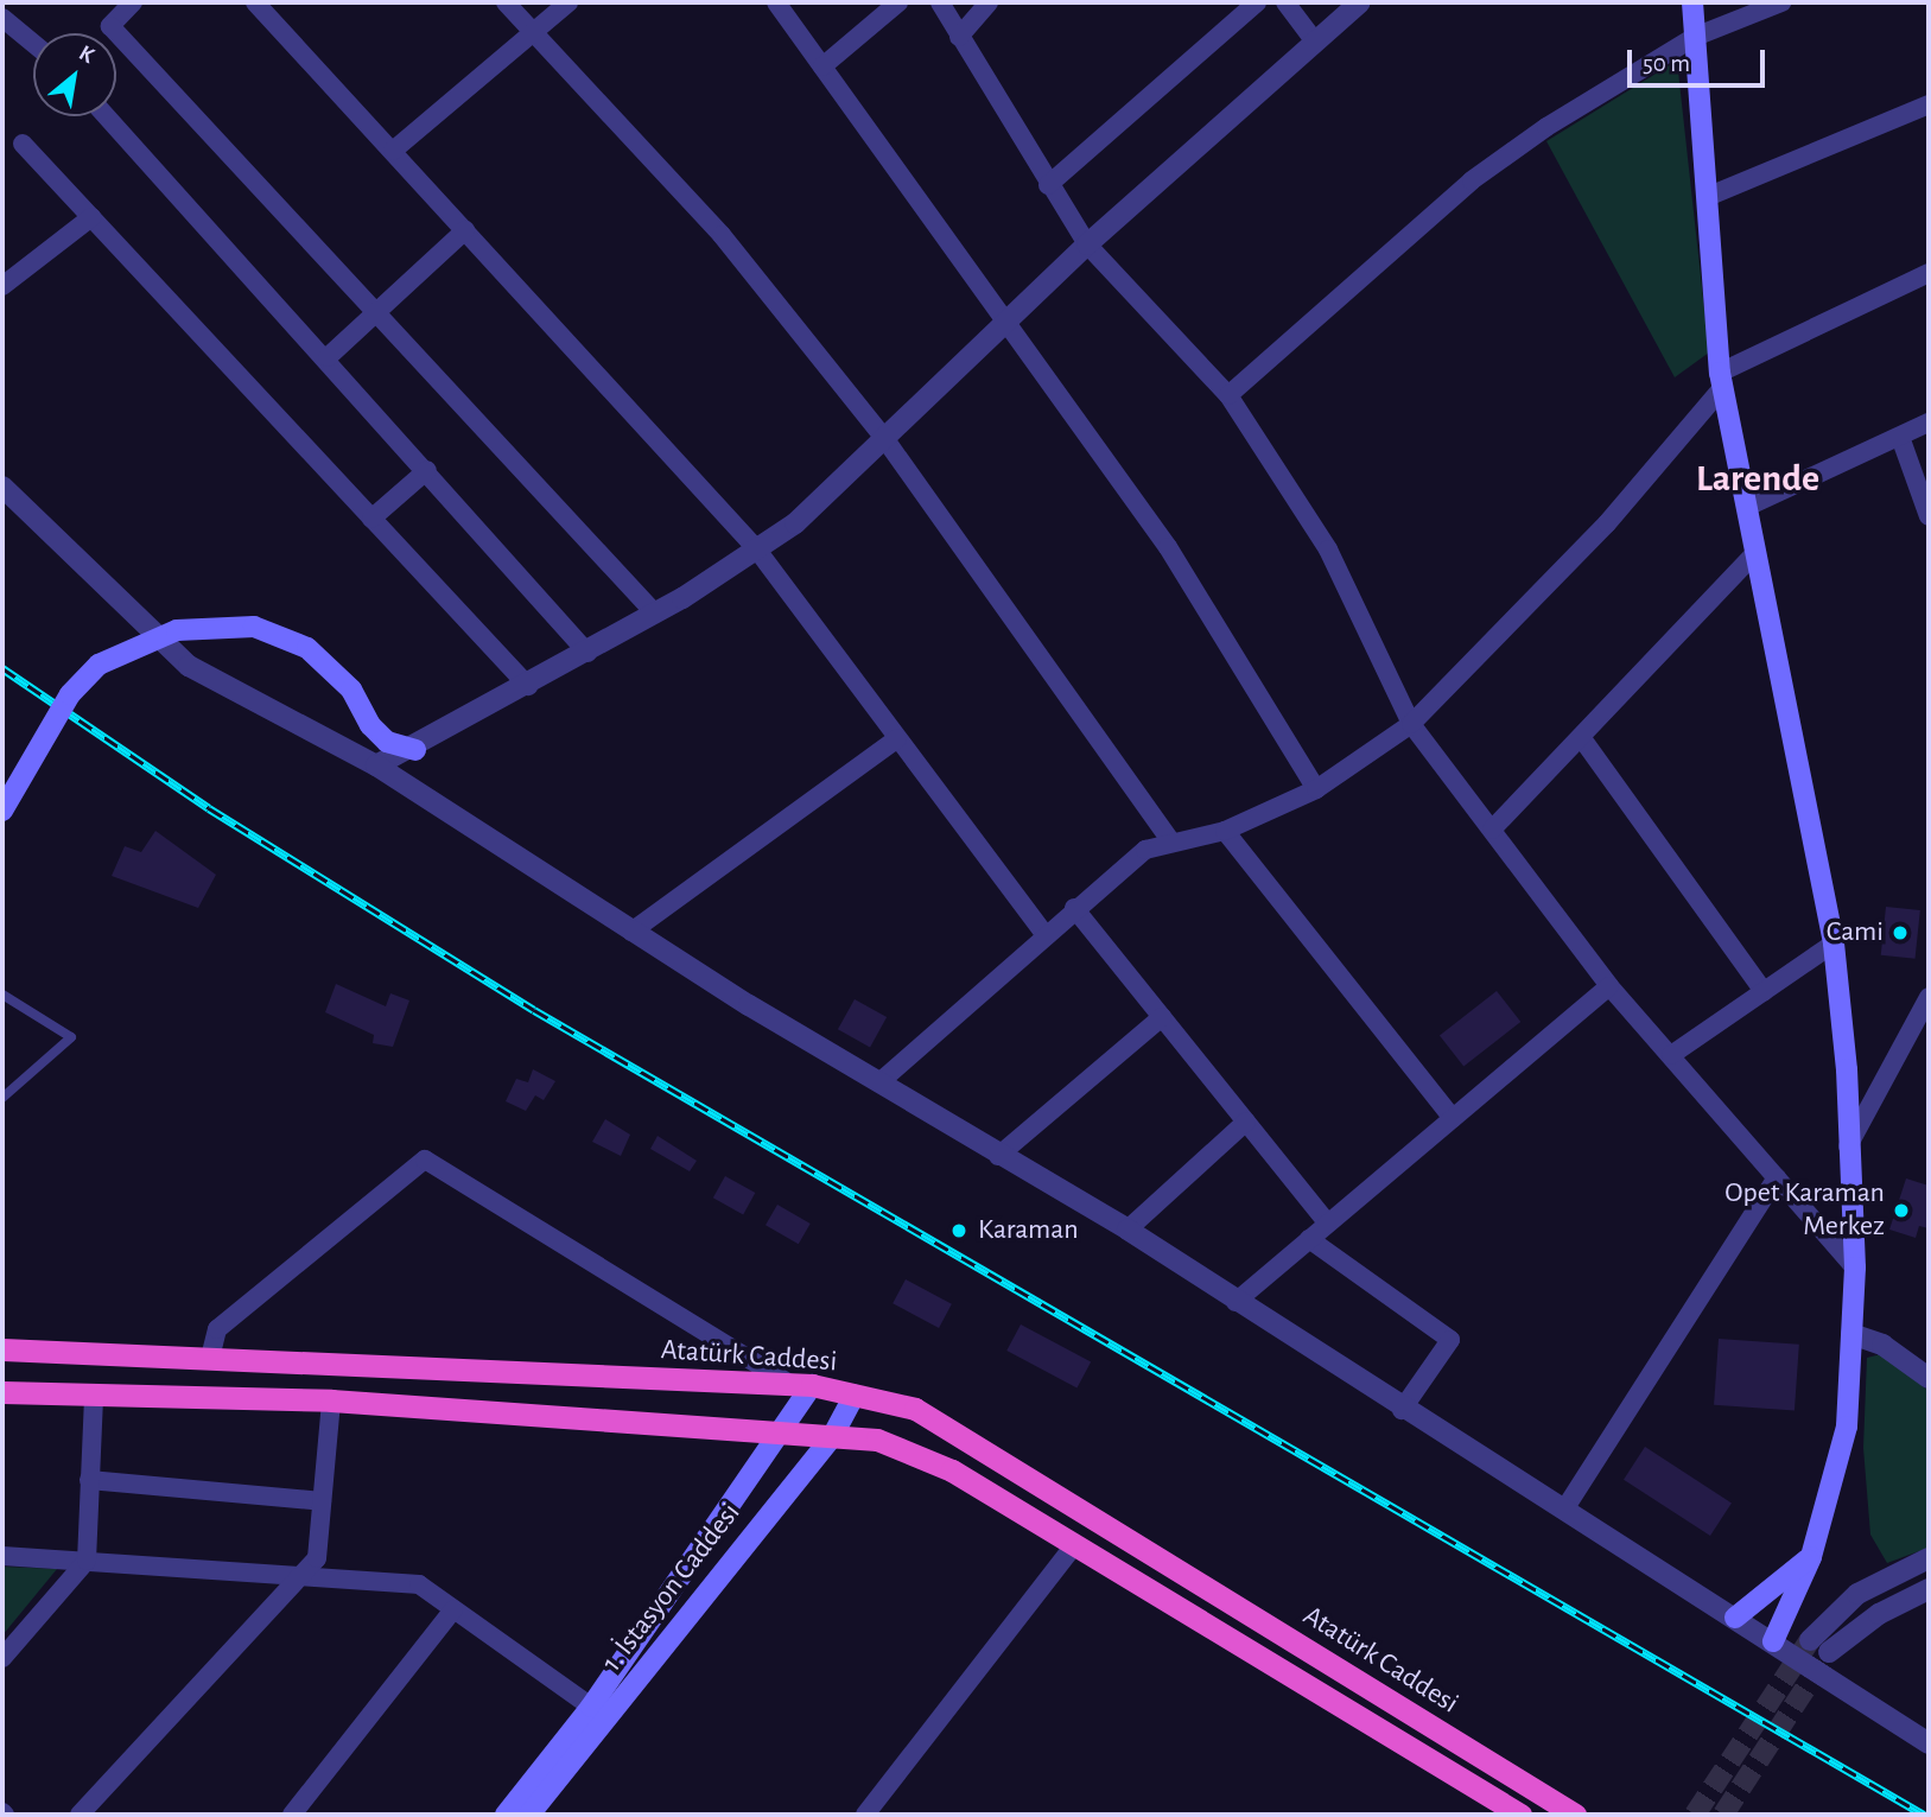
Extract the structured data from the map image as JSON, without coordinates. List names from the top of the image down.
{
  "streets": {
    "highway": ["Atatürk Caddesi"],
    "main road": ["1. İstasyon Caddesi"]
  },
  "crossings": [
    ["Atatürk Caddesi", "1. İstasyon Caddesi"]
  ],
  "districts": ["Larende"],
  "places": ["Cami", "Opet Karaman Merkez", "Karaman"],
  "scale_bar": "50 m",
  "north": "top right"
}
